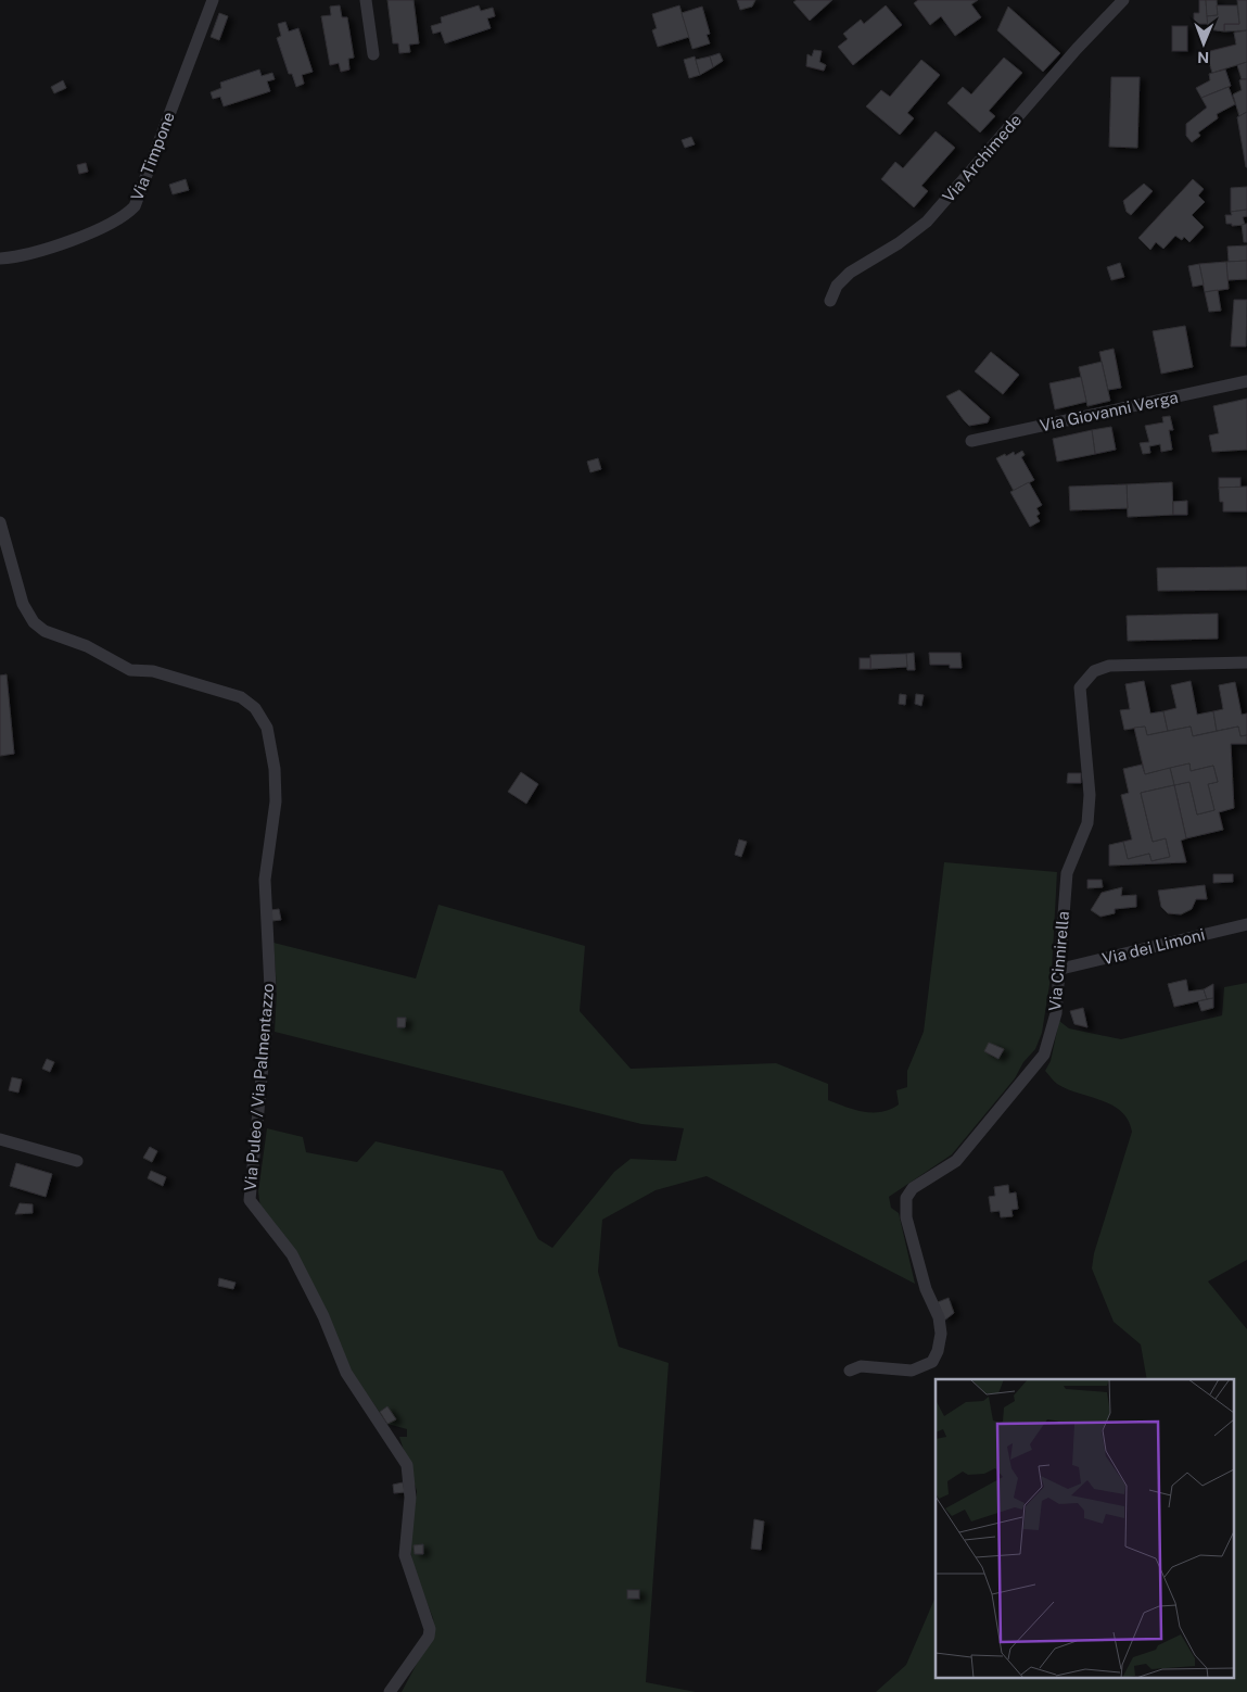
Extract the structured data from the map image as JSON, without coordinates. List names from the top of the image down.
{
  "streets": {
    "street": [
      "Via Timpone",
      "Via Archimede",
      "Via Giovanni Verga",
      "Via dei Limoni",
      "Via Cinnirella",
      "Via Puleo / Via Palmentazzo"
    ]
  },
  "crossings": [
    ["Via dei Limoni", "Via Cinnirella"]
  ],
  "north": "bottom"
}
